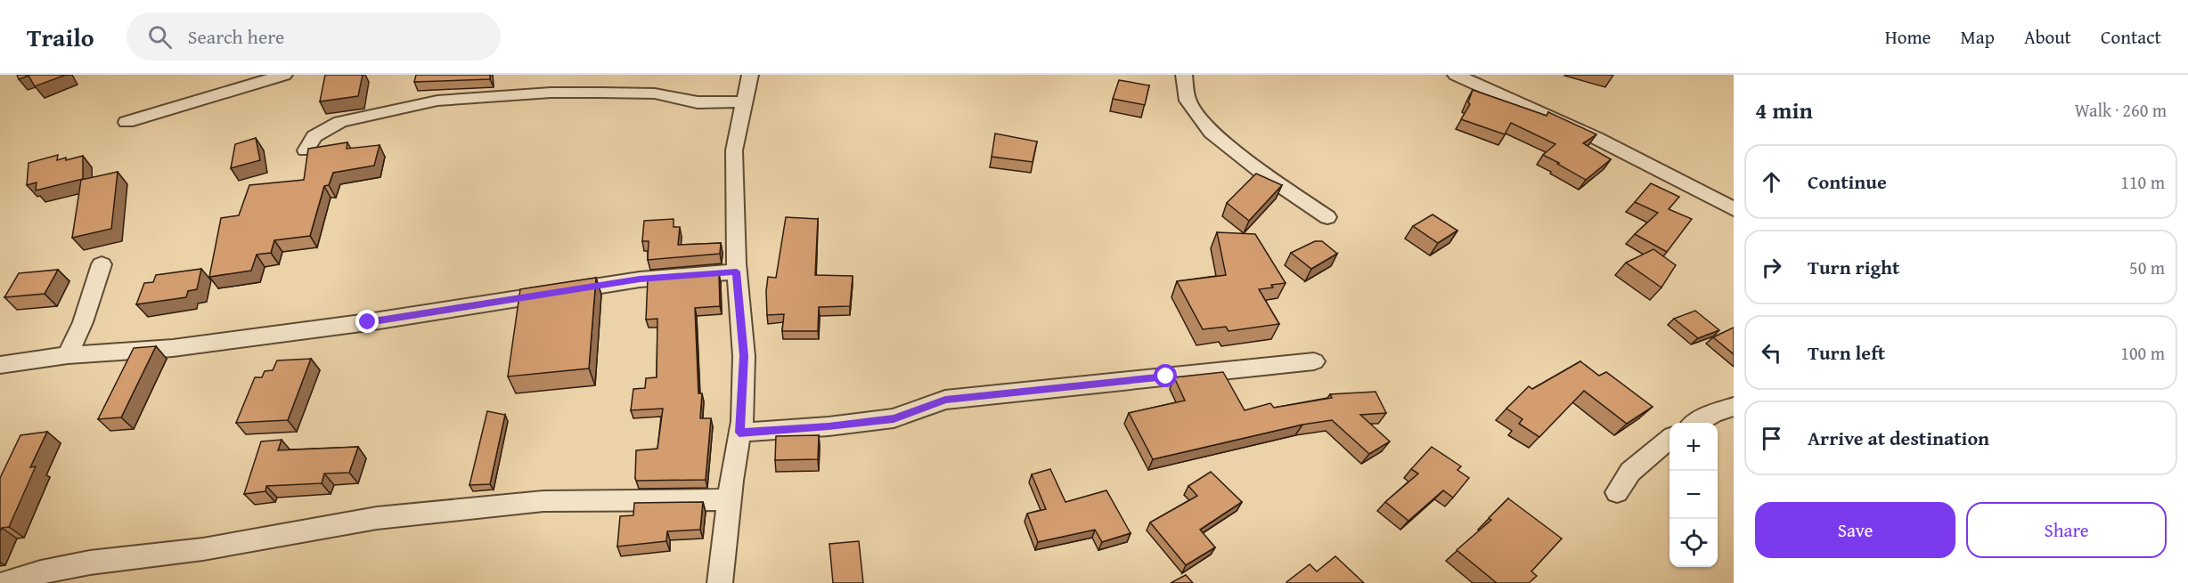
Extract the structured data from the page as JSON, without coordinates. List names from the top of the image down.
{
  "page": {
    "header": "Trailo",
    "search": "Search here",
    "nav": [
      "Home",
      "Map",
      "About",
      "Contact"
    ],
    "heading": ["4 min", "Walk · 260 m"],
    "list": [
      ["Continue", "110 m"],
      ["Turn right", "50 m"],
      ["Turn left", "100 m"],
      "Arrive at destination"
    ],
    "map_buttons": ["+", "−"],
    "buttons": ["Save", "Share"]
  }
}
